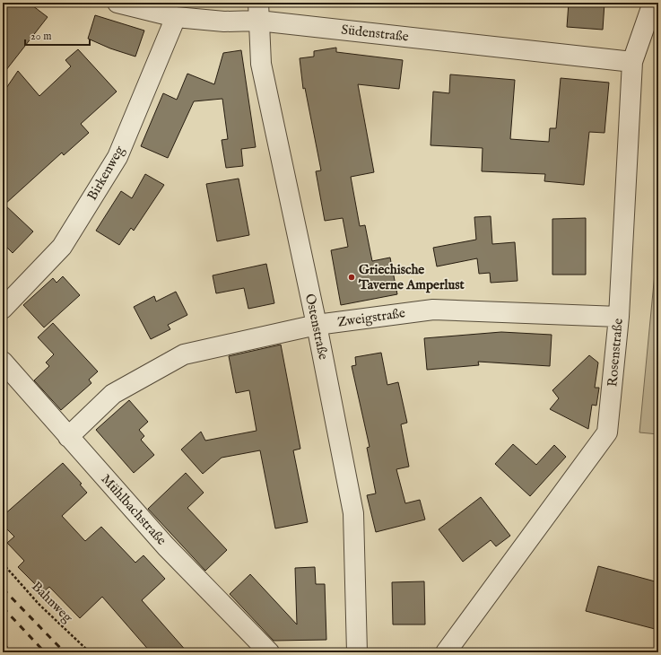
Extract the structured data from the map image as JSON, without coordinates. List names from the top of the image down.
{
  "streets": {
    "street": [
      "Südenstraße",
      "Birkenweg",
      "Zweigstraße",
      "Ostenstraße",
      "Rosenstraße",
      "Mühlbachstraße"
    ],
    "path": ["Bahnweg"]
  },
  "crossings": [
    ["Südenstraße", "Birkenweg"],
    ["Südenstraße", "Ostenstraße"],
    ["Südenstraße", "Rosenstraße"],
    ["Zweigstraße", "Ostenstraße"],
    ["Zweigstraße", "Rosenstraße"],
    ["Zweigstraße", "Mühlbachstraße"]
  ],
  "places": ["Griechische Taverne Amperlust"],
  "scale_bar": "20 m"
}
